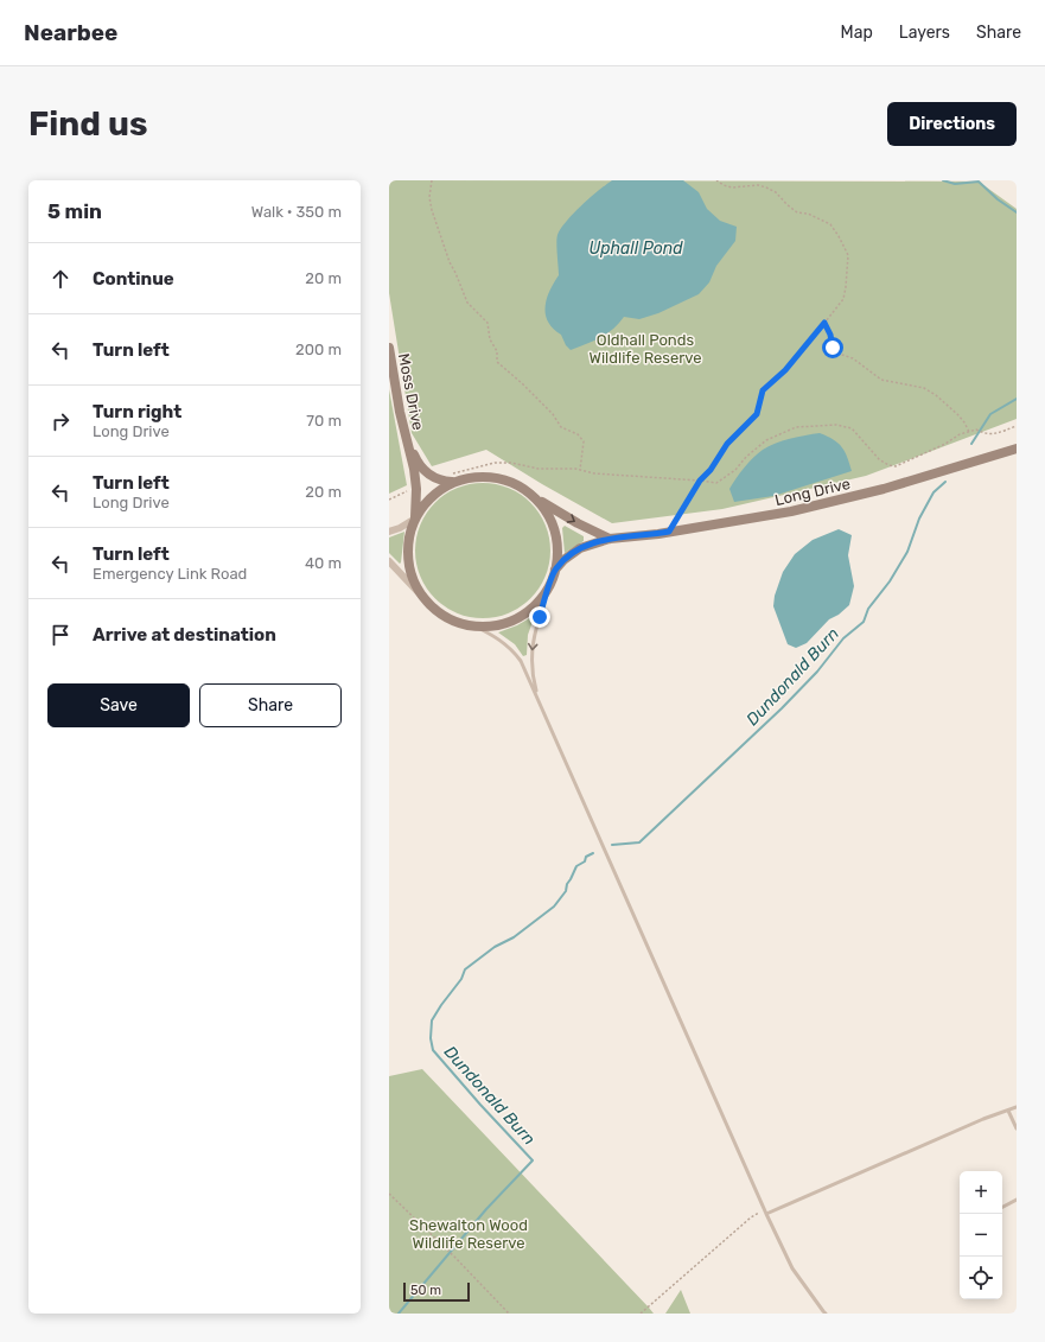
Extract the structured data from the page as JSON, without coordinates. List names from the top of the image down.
{
  "streets": {
    "main road": ["Moss Drive", "Long Drive"]
  },
  "crossings": [
    ["Moss Drive", "Long Drive"]
  ],
  "water": ["Uphall Pond", "Dundonald Burn"],
  "parks": ["Oldhall Ponds Wildlife Reserve", "Shewalton Wood Wildlife Reserve"],
  "scale_bar": "50 m",
  "page": {
    "header": "Nearbee",
    "nav": ["Map", "Layers", "Share"],
    "buttons": [
      "Directions",
      ["Save", "Share"]
    ],
    "title": "Find us",
    "heading": ["5 min", "Walk · 350 m"],
    "list": [
      ["Continue", "20 m"],
      ["Turn left", "200 m"],
      ["Turn right", "Long Drive", "70 m"],
      ["Turn left", "Long Drive", "20 m"],
      ["Turn left", "Emergency Link Road", "40 m"],
      "Arrive at destination"
    ],
    "map_buttons": ["+", "−"],
    "scale": "50 m"
  }
}
